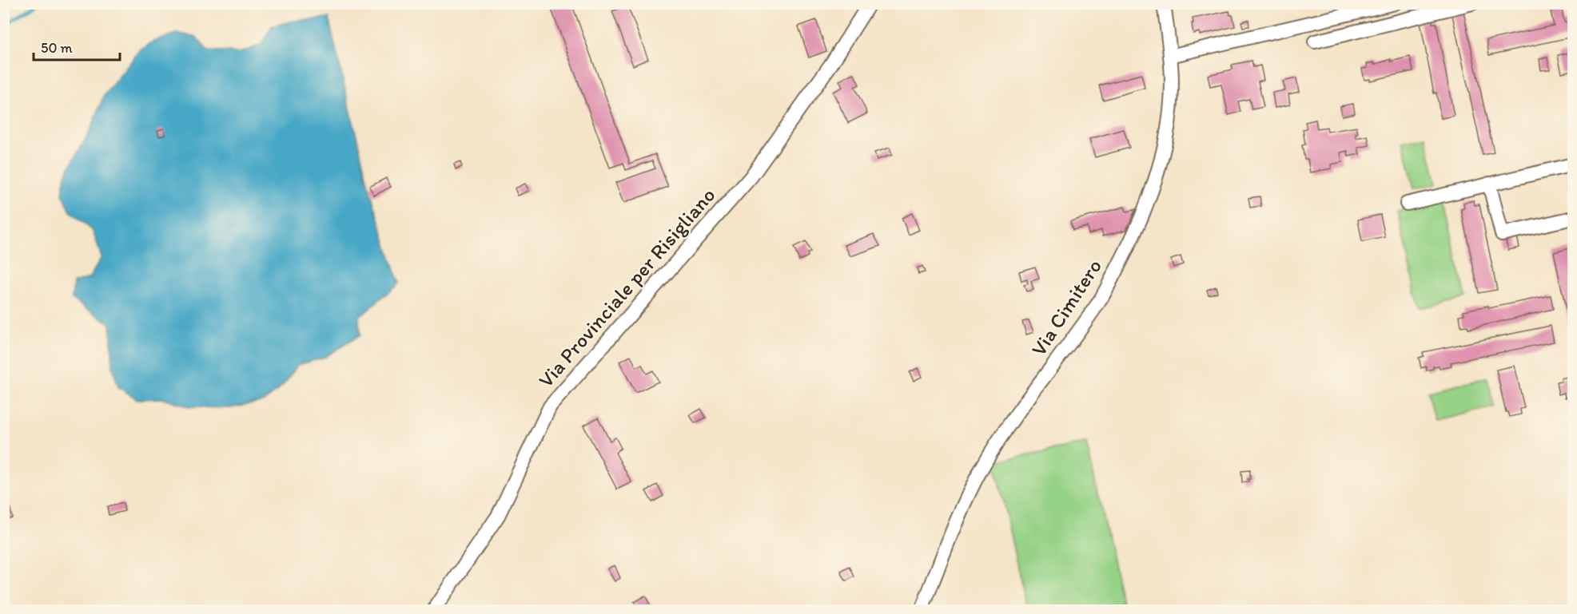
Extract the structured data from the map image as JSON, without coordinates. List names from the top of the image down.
{
  "streets": {
    "street": ["Via Provinciale per Risigliano", "Via Cimitero"]
  },
  "scale_bar": "50 m"
}
